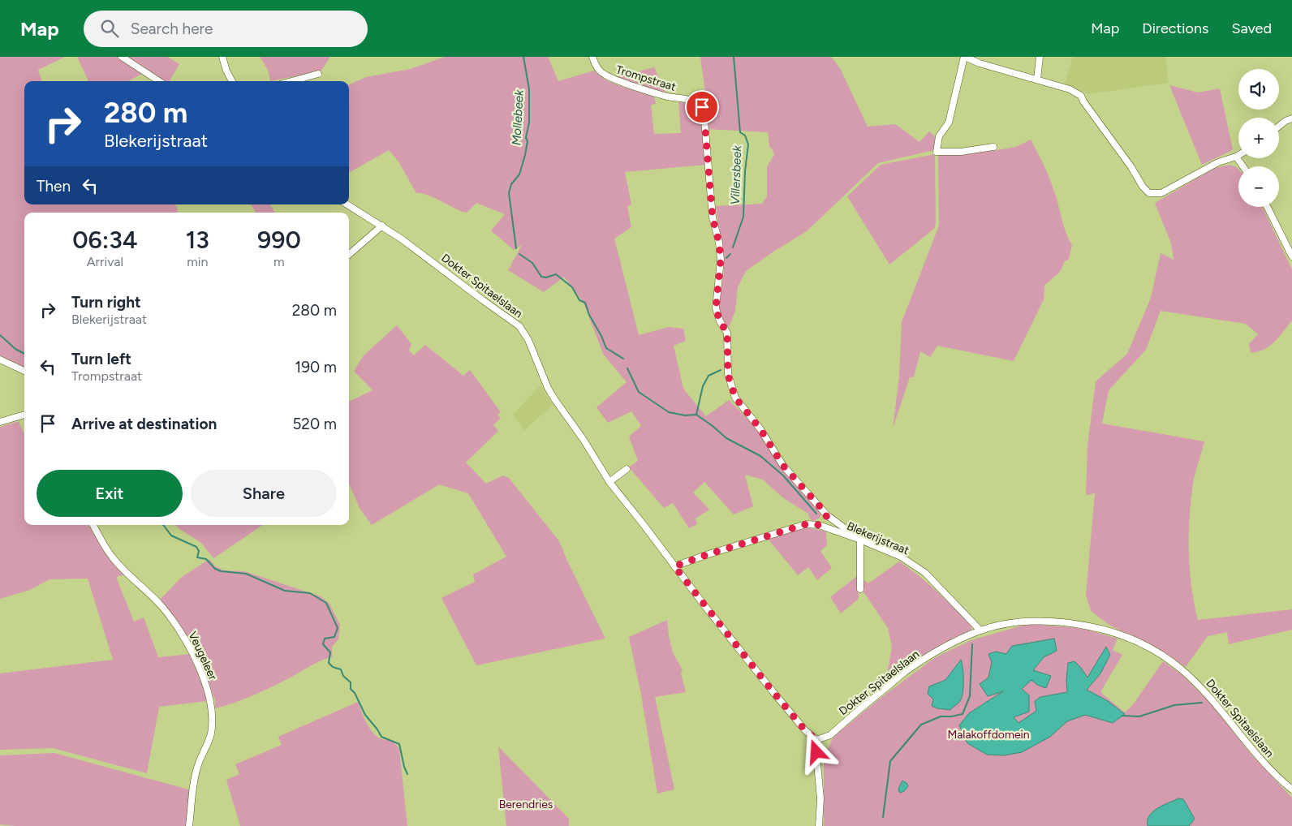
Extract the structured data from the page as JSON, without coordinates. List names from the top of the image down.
{
  "streets": {
    "street": [
      "Trompstraat",
      "Dokter Spitaelslaan",
      "Blekerijstraat",
      "Veugeleer"
    ]
  },
  "crossings": [
    ["Trompstraat", "Blekerijstraat"],
    ["Dokter Spitaelslaan", "Blekerijstraat"]
  ],
  "water": ["Mollebeek", "Villersbeek"],
  "parks": ["Malakoffdomein", "Berendries"],
  "page": {
    "header": "Map",
    "search": "Search here",
    "nav": ["Map", "Directions", "Saved"],
    "map_buttons": ["+", "−"],
    "turn": ["280 m", "Blekerijstraat"],
    "then": "Then",
    "eta": [
      "06:34",
      "Arrival",
      "13",
      "min",
      "990",
      "m"
    ],
    "list": [
      {
        "name": "Turn right",
        "note": "Blekerijstraat",
        "value": "280 m"
      },
      {
        "name": "Turn left",
        "note": "Trompstraat",
        "value": "190 m"
      },
      {
        "name": "Arrive at destination",
        "value": "520 m"
      }
    ],
    "buttons": ["Exit", "Share"]
  }
}
